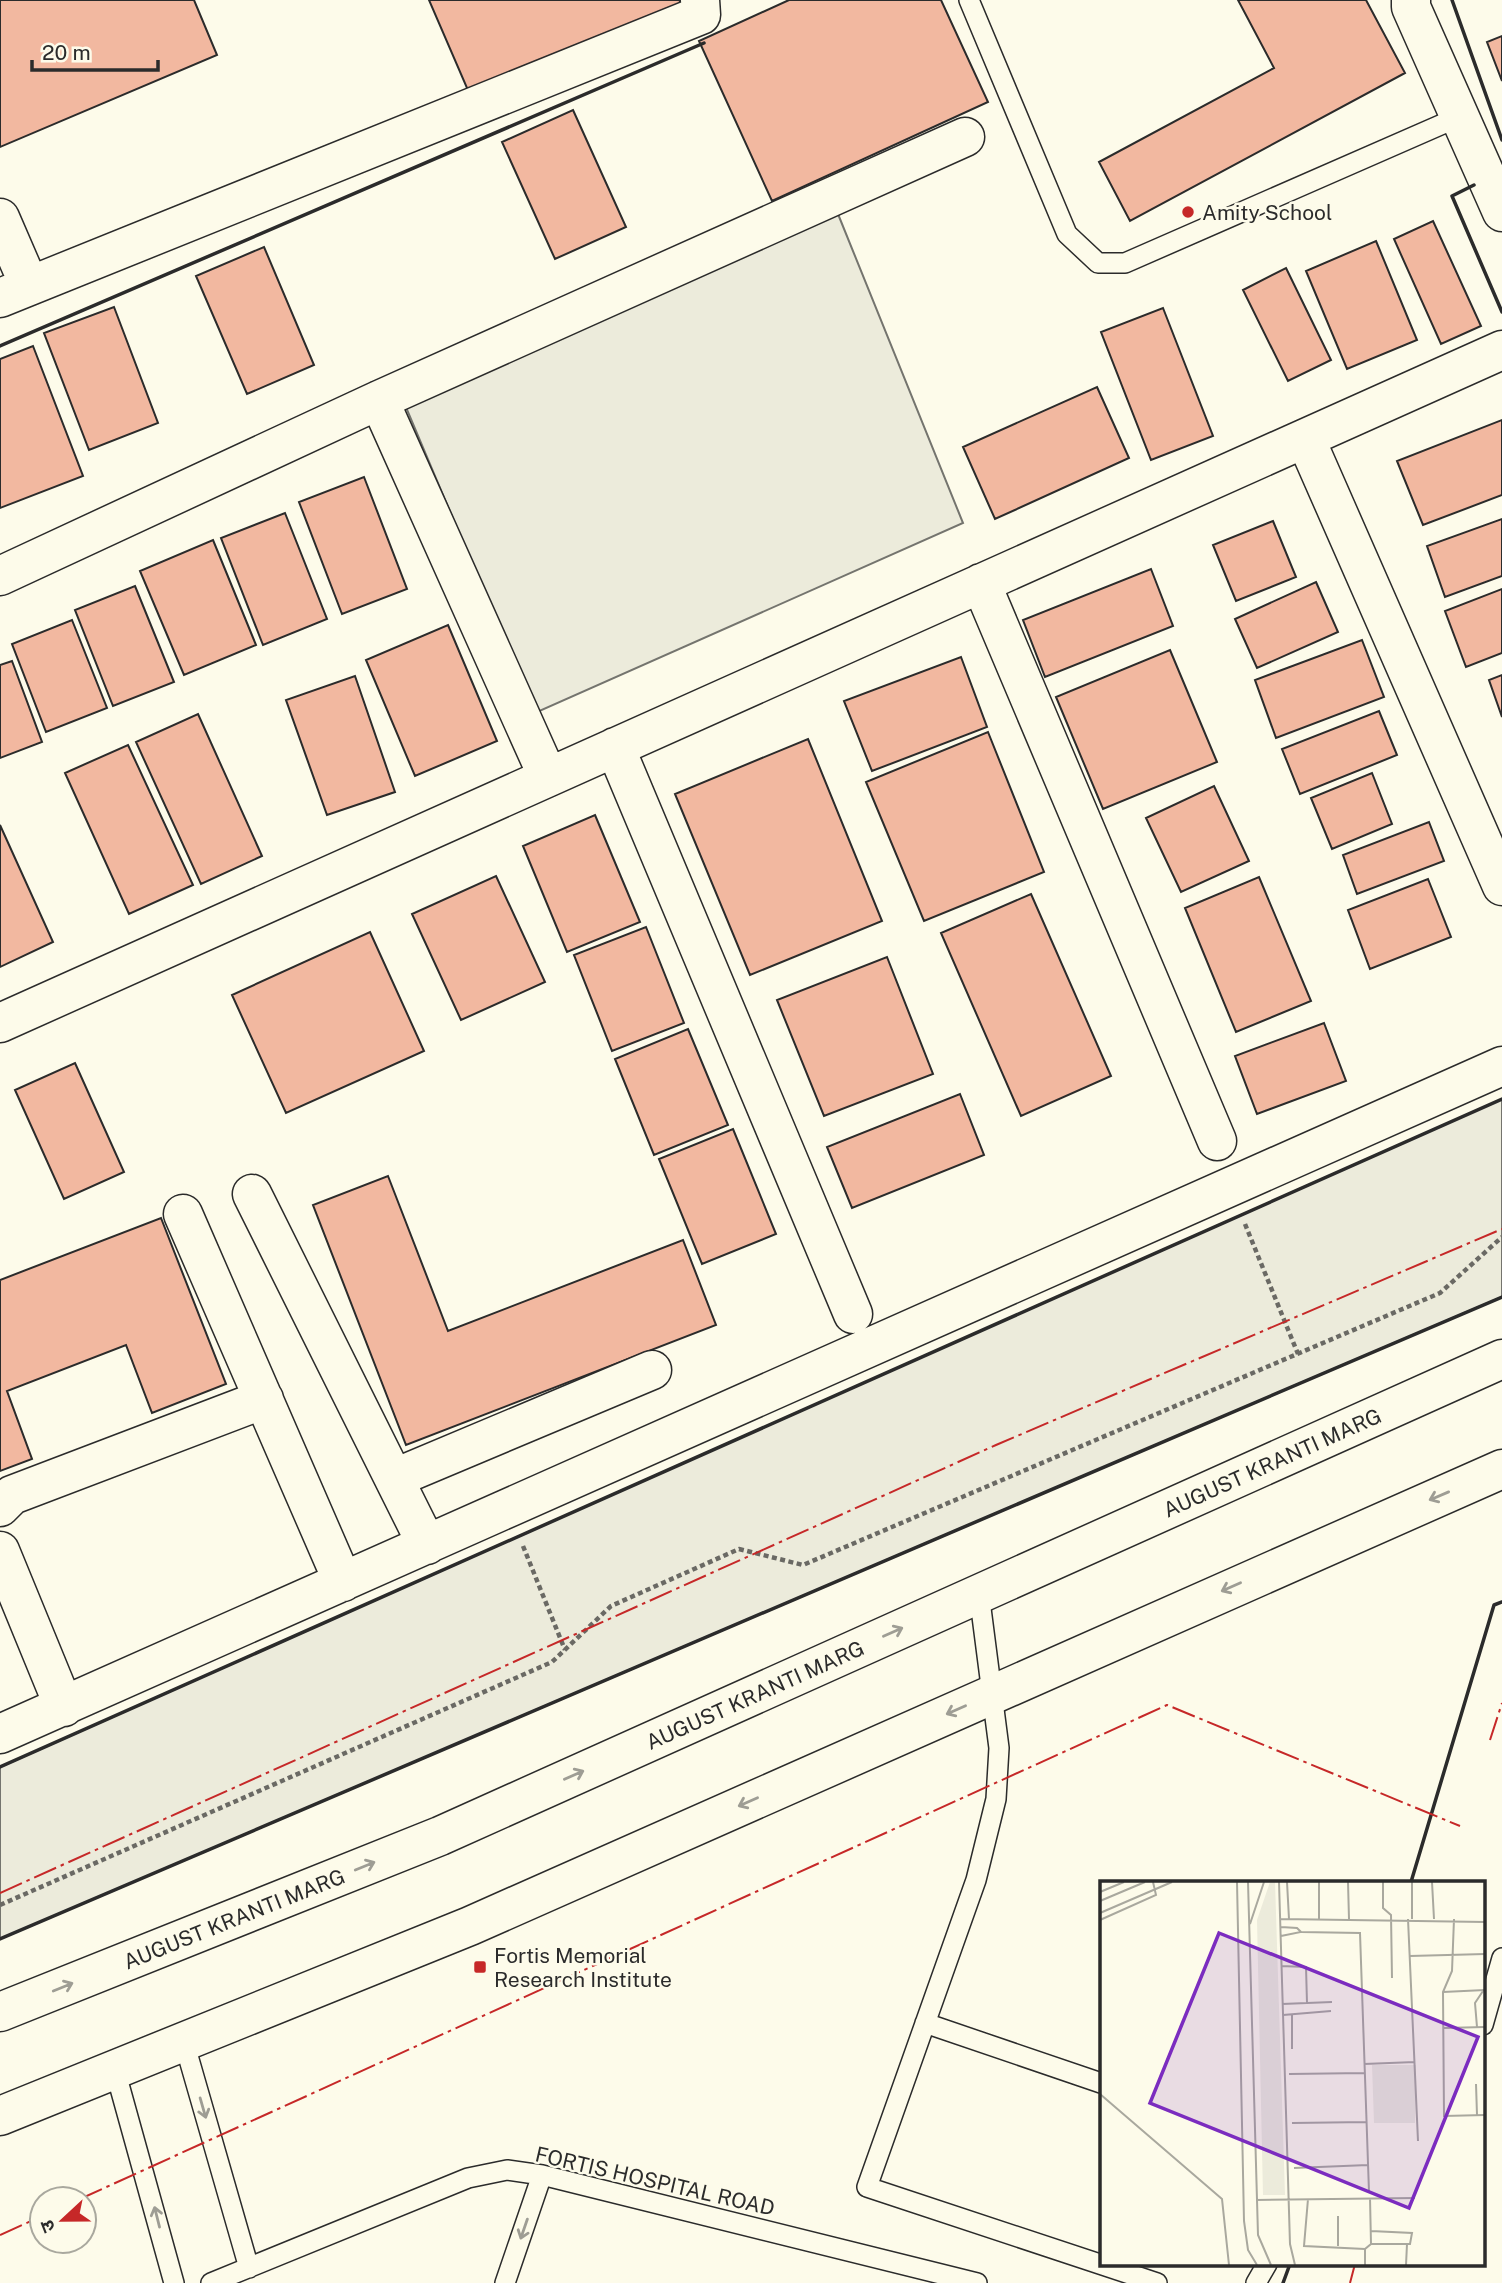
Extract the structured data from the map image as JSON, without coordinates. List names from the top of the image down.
{
  "streets": {
    "street": ["AUGUST KRANTI MARG"],
    "lane": ["FORTIS HOSPITAL ROAD"]
  },
  "places": {
    "other": ["Amity School"],
    "transit": ["Fortis Memorial Research Institute"]
  },
  "scale_bar": "20 m",
  "north": "left"
}
